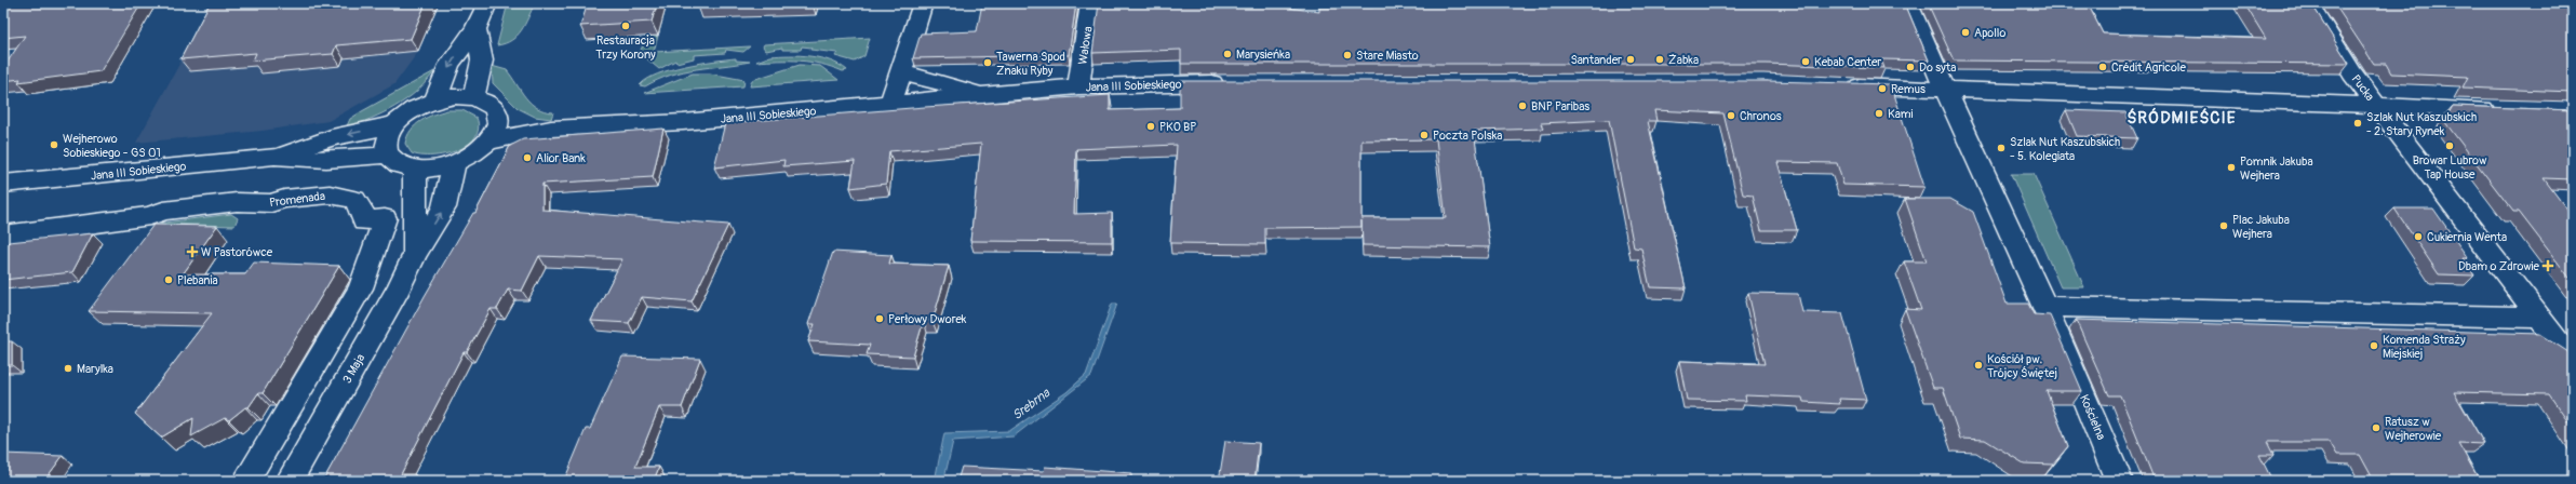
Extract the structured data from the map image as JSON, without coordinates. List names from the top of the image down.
{
  "streets": {
    "street": [
      "Wałowa",
      "Jana III Sobieskiego",
      "Pucka",
      "Promenada",
      "3 Maja",
      "Kościelna"
    ]
  },
  "crossings": [
    ["Wałowa", "Jana III Sobieskiego"],
    ["Jana III Sobieskiego", "3 Maja"]
  ],
  "districts": ["ŚRÓDMIEŚCIE"],
  "water": ["Srebrna"],
  "places": {
    "other": [
      "Restauracja Trzy Korony",
      "Apollo",
      "Marysieńka",
      "Stare Miasto",
      "Santander",
      "Żabka",
      "Kebab Center",
      "Tawerna Spod Znaku Ryby",
      "Do syta",
      "Crédit Agricole",
      "Remus",
      "BNP Paribas",
      "Kami",
      "Chronos",
      "Szlak Nut Kaszubskich - 2. Stary Rynek",
      "PKO BP",
      "Poczta Polska",
      "Wejherowo Sobieskiego - GS 01",
      "Browar Lubrow Tap House",
      "Szlak Nut Kaszubskich - 5. Kolegiata",
      "Alior Bank",
      "Pomnik Jakuba Wejhera",
      "Plac Jakuba Wejhera",
      "Cukiernia Wenta",
      "Plebania",
      "Perłowy Dworek",
      "Komenda Straży Miejskiej",
      "Kościół pw. Trójcy Świętej",
      "Marylka",
      "Ratusz w Wejherowie"
    ],
    "health": ["W Pastorówce", "Dbam o Zdrowie"]
  }
}
